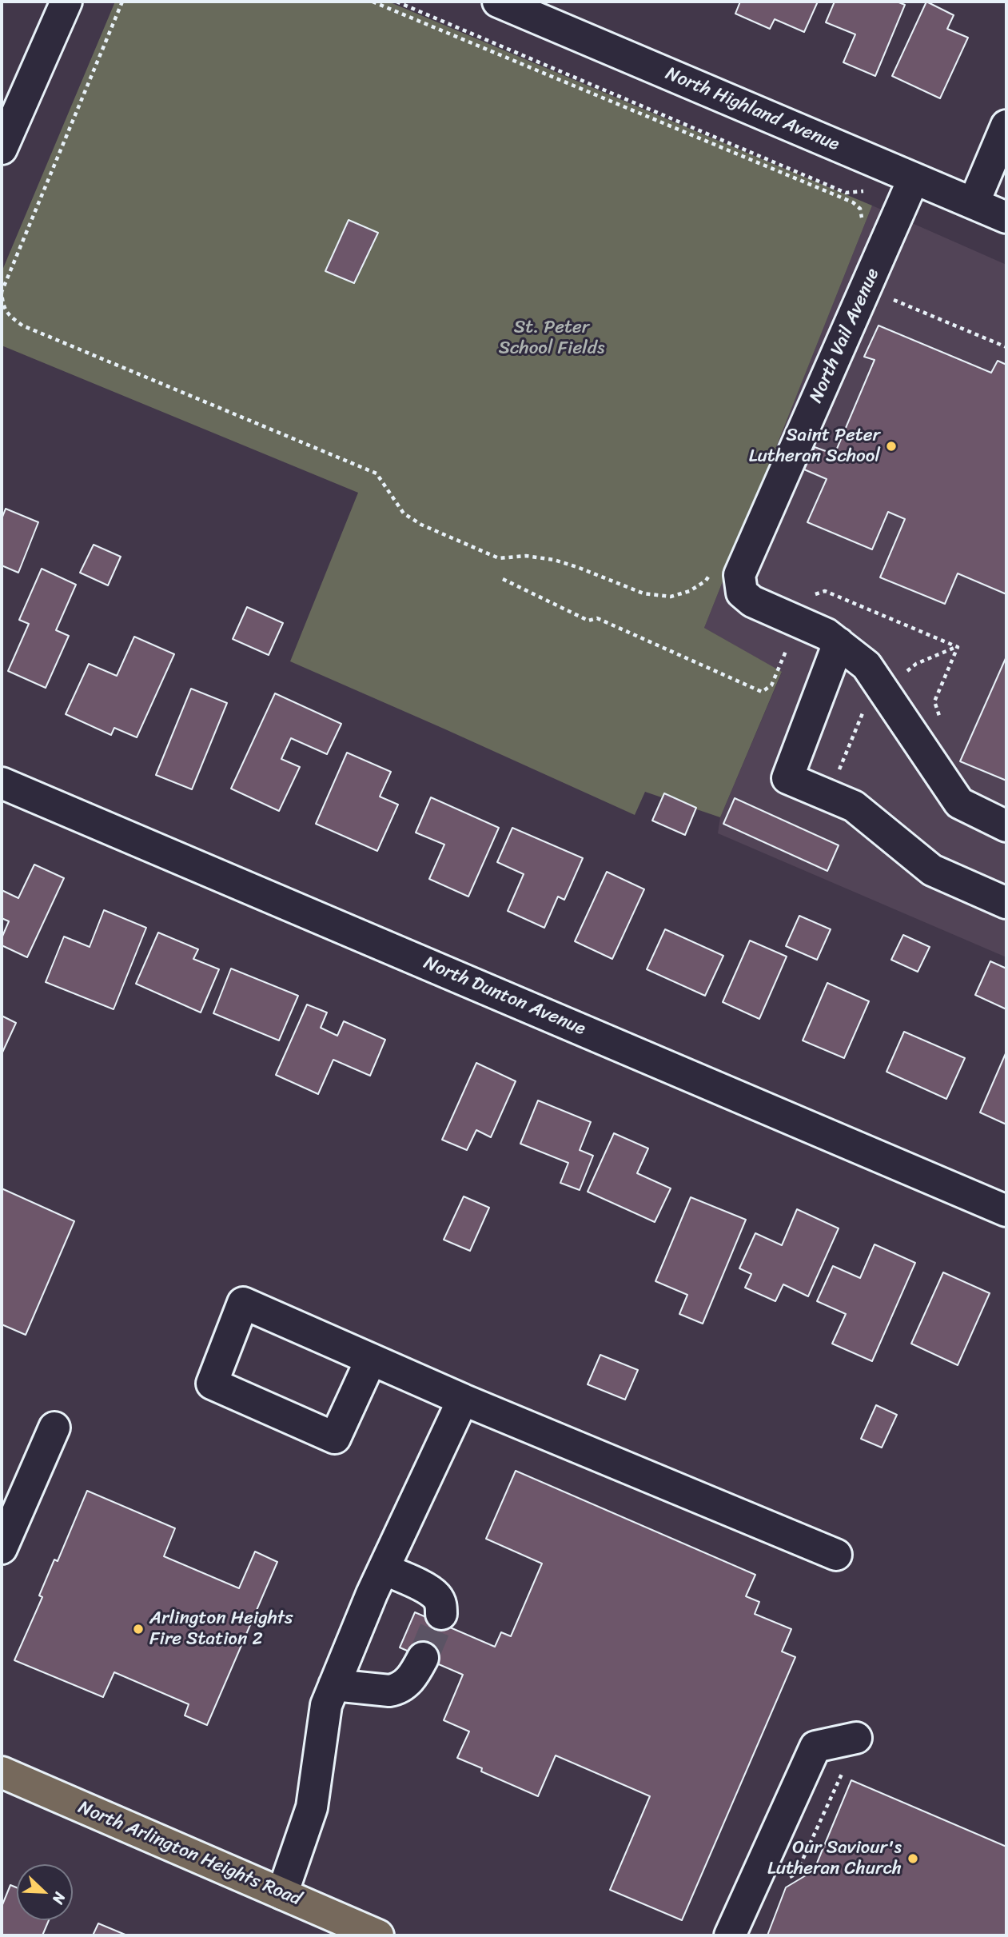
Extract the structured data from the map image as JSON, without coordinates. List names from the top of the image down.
{
  "streets": {
    "main road": ["North Arlington Heights Road"],
    "street": ["North Highland Avenue", "North Vail Avenue", "North Dunton Avenue"]
  },
  "crossings": [
    ["North Highland Avenue", "North Vail Avenue"]
  ],
  "parks": ["St. Peter School Fields"],
  "places": ["Saint Peter Lutheran School", "Arlington Heights Fire Station 2", "Our Saviour's Lutheran Church"],
  "north": "bottom right"
}
